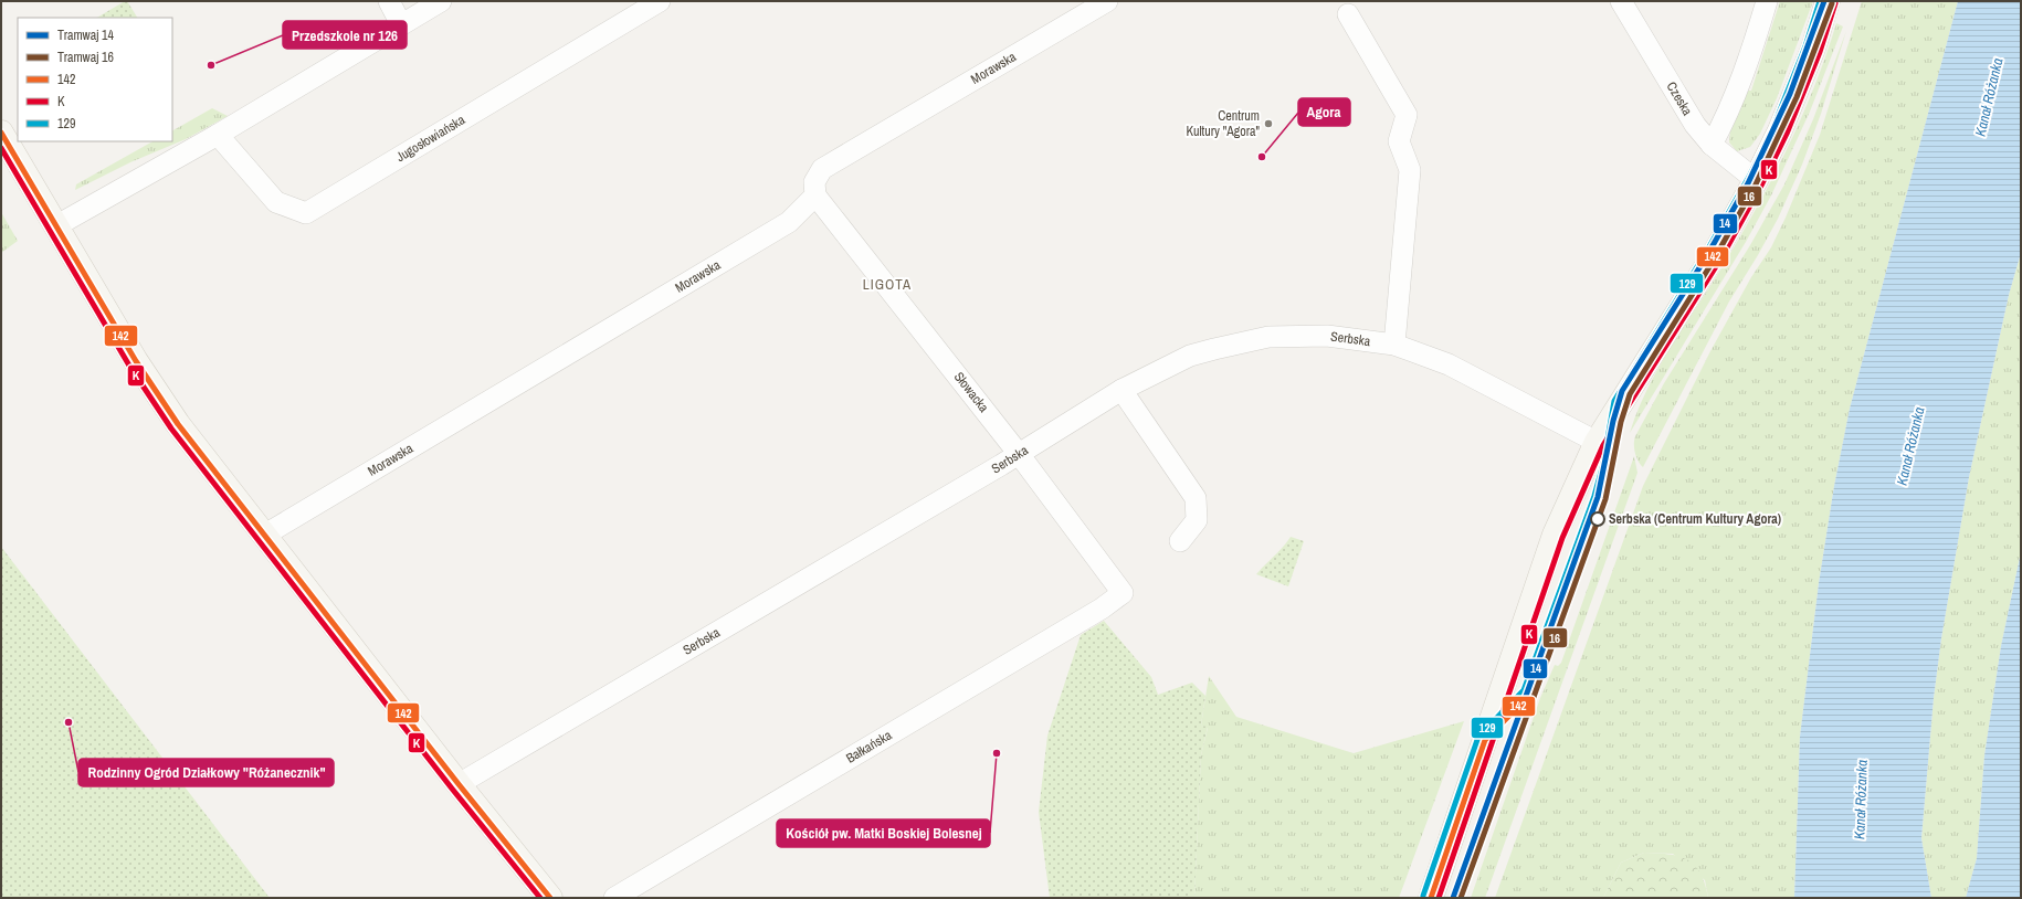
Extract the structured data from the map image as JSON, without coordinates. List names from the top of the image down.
{
  "streets": {
    "street": [
      "Morawska",
      "Czeska",
      "Jugosłowiańska",
      "Serbska",
      "Słowacka",
      "Bałkańska"
    ]
  },
  "crossings": [
    ["Morawska", "Słowacka"],
    ["Serbska", "Słowacka"],
    ["Słowacka", "Bałkańska"]
  ],
  "districts": ["LIGOTA"],
  "water": ["Kanał Różanka"],
  "places": [
    "Przedszkole nr 126",
    "Centrum Kultury \"Agora\"",
    "Agora",
    "Serbska (Centrum Kultury Agora)",
    "Rodzinny Ogród Działkowy \"Różanecznik\"",
    "Kościół pw. Matki Boskiej Bolesnej"
  ],
  "lines": [
    "tram line 14",
    "transit line 142",
    "transit line 129",
    "tram line 16",
    "transit line K"
  ],
  "legend": [
    "Tramwaj 14",
    "Tramwaj 16",
    "142",
    "K",
    "129"
  ]
}
